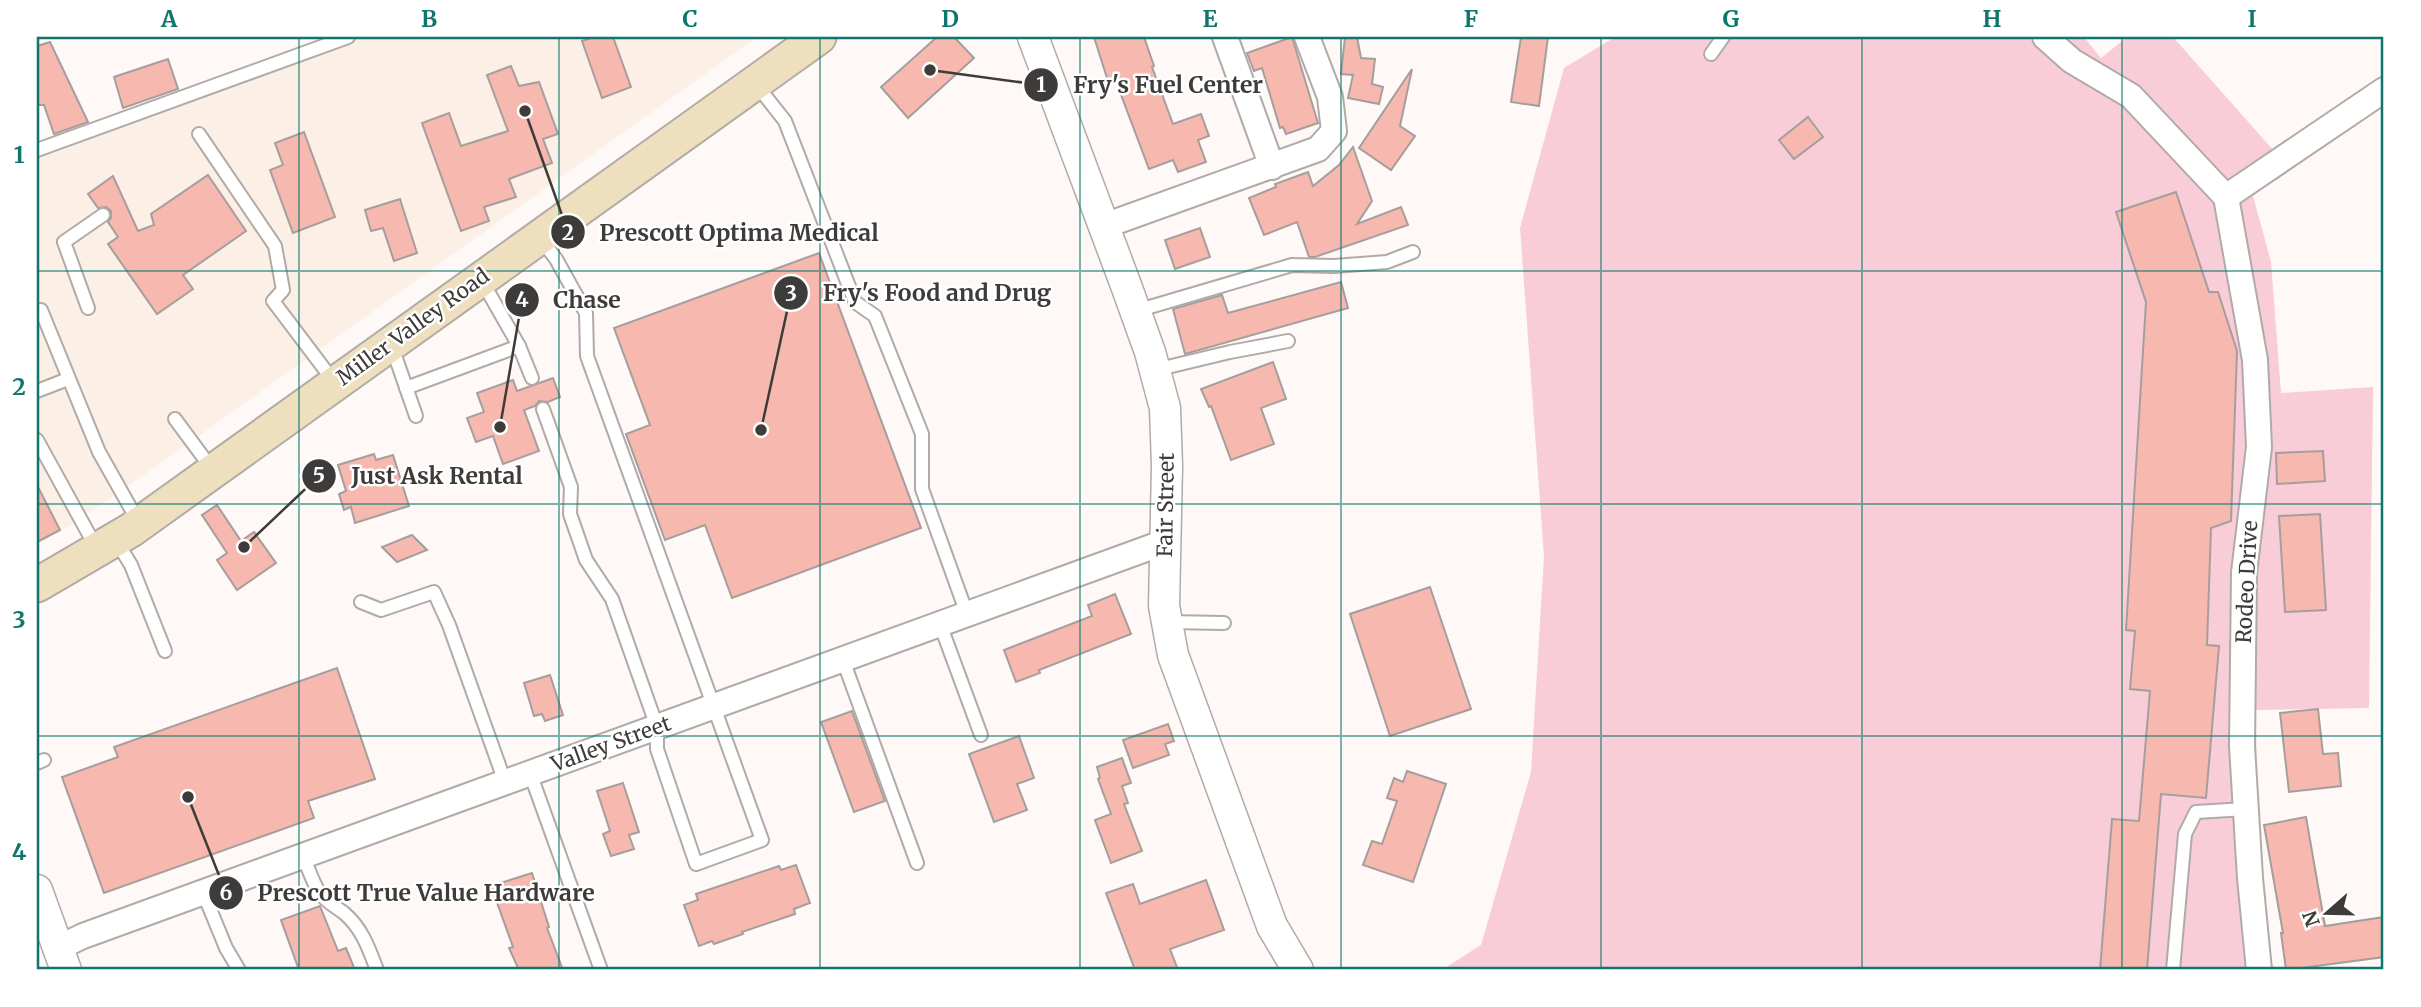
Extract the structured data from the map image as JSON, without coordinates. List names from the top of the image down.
{
  "streets": {
    "main road": ["Miller Valley Road"],
    "street": ["Fair Street", "Rodeo Drive", "Valley Street"]
  },
  "crossings": [
    ["Fair Street", "Valley Street"]
  ],
  "places": [
    "Fry's Fuel Center",
    "Prescott Optima Medical",
    "Chase",
    "Fry's Food and Drug",
    "Just Ask Rental",
    "Prescott True Value Hardware"
  ],
  "north": "left",
  "grid": {
    "columns": [
      "A",
      "B",
      "C",
      "D",
      "E",
      "F",
      "G",
      "H",
      "I"
    ],
    "rows": [
      "1",
      "2",
      "3",
      "4"
    ]
  }
}
